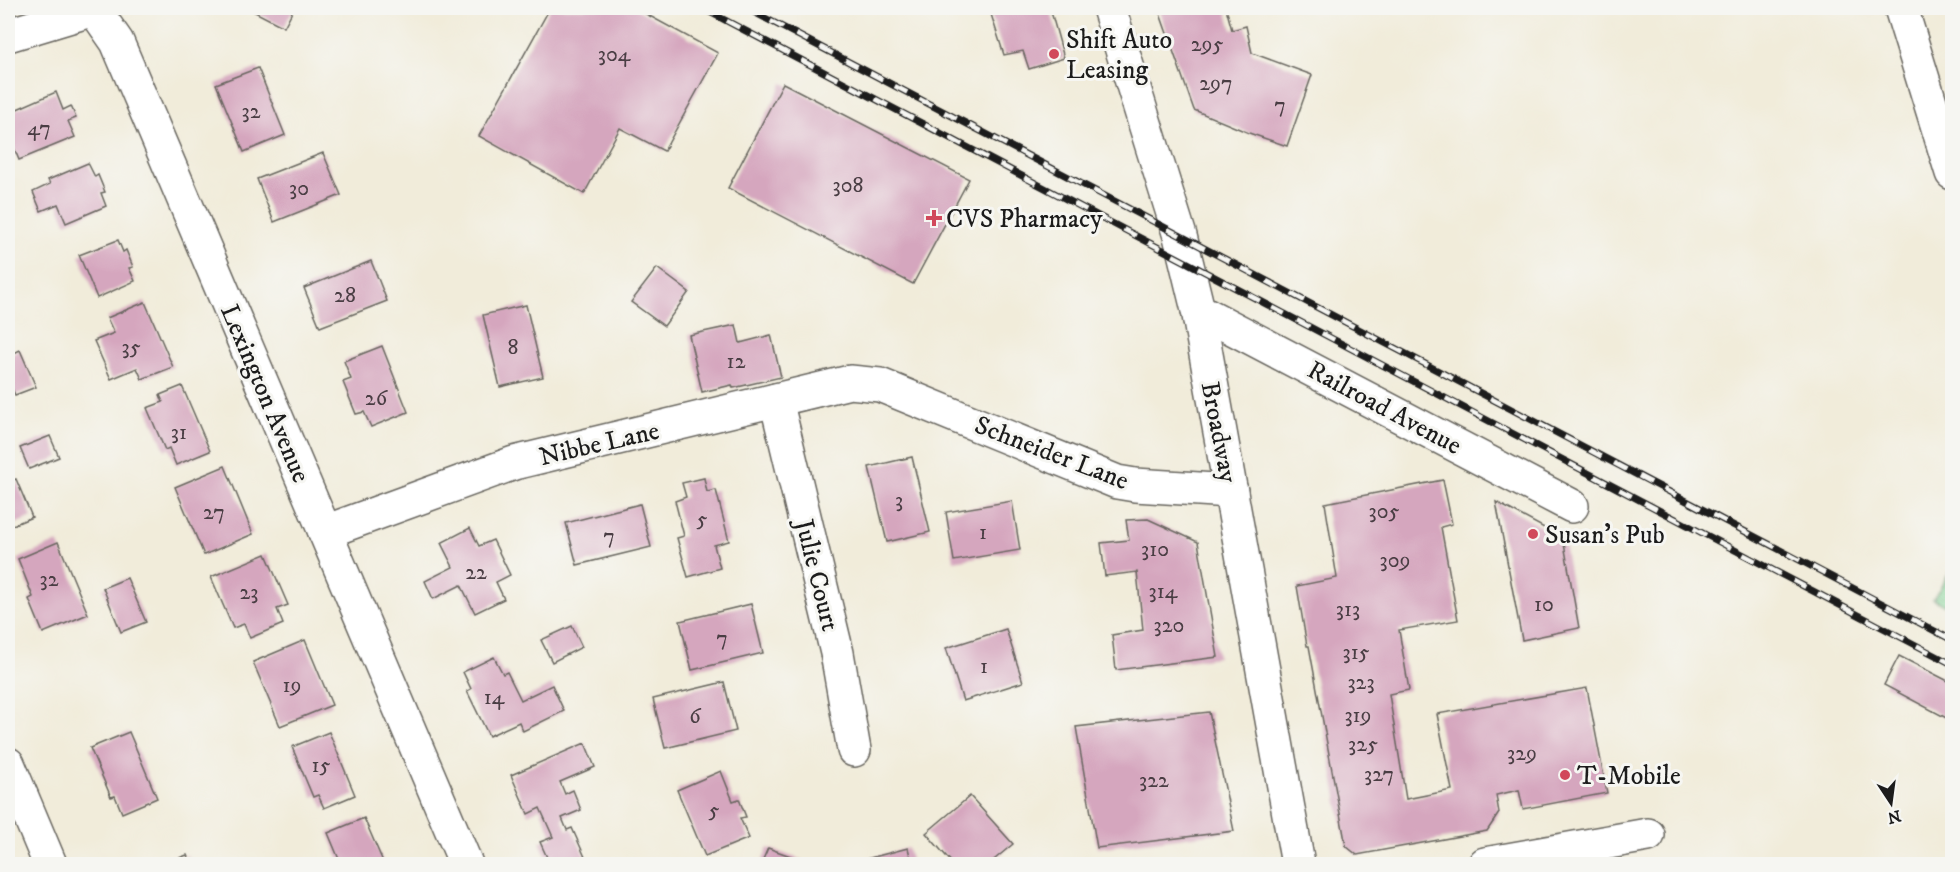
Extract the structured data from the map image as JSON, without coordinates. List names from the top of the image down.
{
  "streets": {
    "street": [
      "Lexington Avenue",
      "Railroad Avenue",
      "Broadway",
      "Nibbe Lane",
      "Schneider Lane",
      "Julie Court"
    ]
  },
  "crossings": [
    ["Lexington Avenue", "Nibbe Lane"],
    ["Railroad Avenue", "Broadway"],
    ["Broadway", "Schneider Lane"],
    ["Nibbe Lane", "Schneider Lane"],
    ["Nibbe Lane", "Julie Court"]
  ],
  "places": {
    "other": ["Shift Auto Leasing", "Susan’s Pub", "T-Mobile"],
    "health": ["CVS Pharmacy"]
  },
  "house_numbers": [
    "295",
    "304",
    "297",
    "7",
    "32",
    "47",
    "308",
    "30",
    "28",
    "35",
    "8",
    "12",
    "26",
    "31",
    "3",
    "305",
    "27",
    "5",
    "1",
    "7",
    "310",
    "309",
    "22",
    "32",
    "314",
    "23",
    "10",
    "313",
    "320",
    "7",
    "315",
    "1",
    "323",
    "19",
    "14",
    "319",
    "6",
    "325",
    "329",
    "15",
    "327",
    "322",
    "5"
  ],
  "north": "bottom"
}
